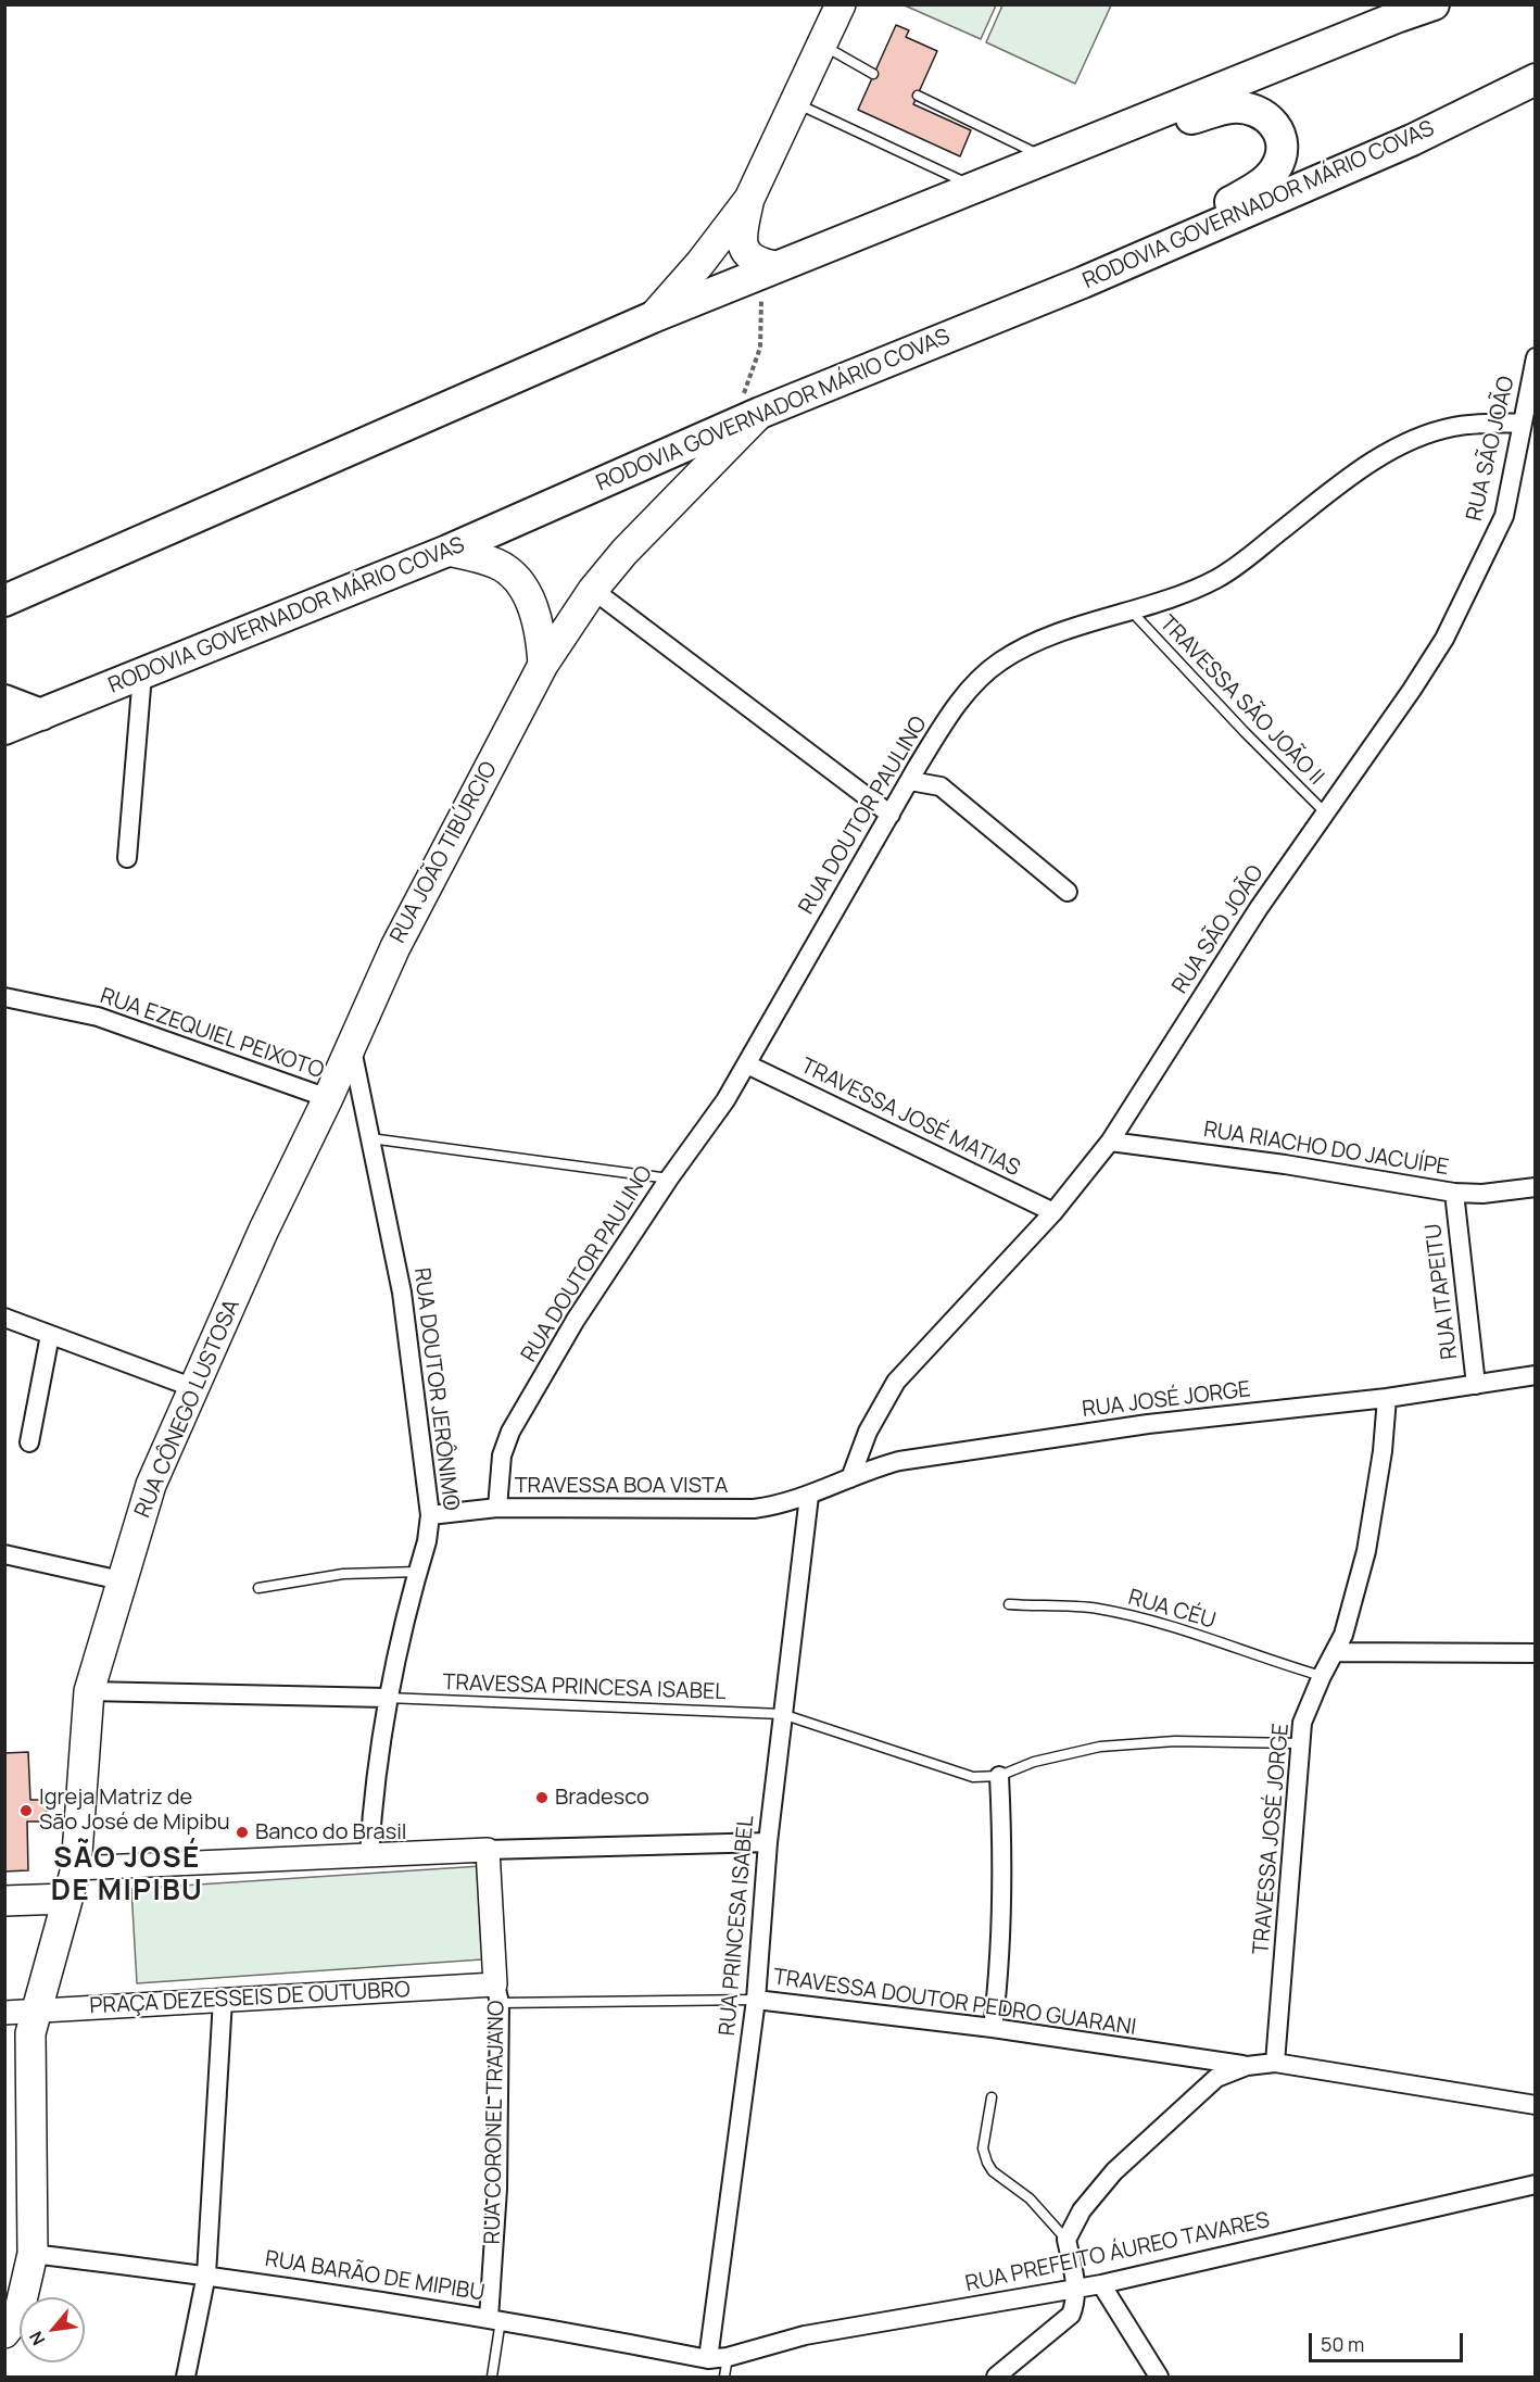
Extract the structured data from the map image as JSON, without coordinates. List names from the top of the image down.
{
  "streets": {
    "highway": ["RODOVIA GOVERNADOR MÁRIO COVAS"],
    "main road": ["RUA JOÃO TIBÚRCIO", "RUA CÔNEGO LUSTOSA"],
    "street": [
      "RUA SÃO JOÃO",
      "RUA DOUTOR PAULINO",
      "RUA EZEQUIEL PEIXOTO",
      "TRAVESSA JOSÉ MATIAS",
      "RUA RIACHO DO JACUÍPE",
      "RUA ITAPEITU",
      "RUA DOUTOR JERÔNIMO",
      "RUA JOSÉ JORGE",
      "TRAVESSA BOA VISTA",
      "TRAVESSA JOSÉ JORGE",
      "RUA PRINCESA ISABEL",
      "PRAÇA DEZESSEIS DE OUTUBRO",
      "TRAVESSA DOUTOR PEDRO GUARANI",
      "RUA CORONEL TRAJANO",
      "RUA PREFEITO ÁUREO TAVARES",
      "RUA BARÃO DE MIPIBU"
    ],
    "lane": ["TRAVESSA SÃO JOÃO II", "RUA CÉU", "TRAVESSA PRINCESA ISABEL"]
  },
  "crossings": [
    ["RODOVIA GOVERNADOR MÁRIO COVAS", "RUA JOÃO TIBÚRCIO"],
    ["RUA SÃO JOÃO", "TRAVESSA SÃO JOÃO II"],
    ["RUA SÃO JOÃO", "RUA DOUTOR PAULINO"],
    ["RUA SÃO JOÃO", "TRAVESSA JOSÉ MATIAS"],
    ["RUA SÃO JOÃO", "RUA RIACHO DO JACUÍPE"],
    ["RUA SÃO JOÃO", "RUA JOSÉ JORGE"],
    ["TRAVESSA SÃO JOÃO II", "RUA DOUTOR PAULINO"],
    ["RUA DOUTOR PAULINO", "TRAVESSA JOSÉ MATIAS"],
    ["RUA DOUTOR PAULINO", "TRAVESSA BOA VISTA"],
    ["RUA JOÃO TIBÚRCIO", "RUA DOUTOR JERÔNIMO"],
    ["RUA JOÃO TIBÚRCIO", "RUA CÔNEGO LUSTOSA"],
    ["RUA EZEQUIEL PEIXOTO", "RUA CÔNEGO LUSTOSA"],
    ["RUA RIACHO DO JACUÍPE", "RUA ITAPEITU"],
    ["RUA ITAPEITU", "RUA JOSÉ JORGE"],
    ["RUA DOUTOR JERÔNIMO", "RUA CÔNEGO LUSTOSA"],
    ["RUA DOUTOR JERÔNIMO", "TRAVESSA BOA VISTA"],
    ["RUA DOUTOR JERÔNIMO", "TRAVESSA PRINCESA ISABEL"],
    ["RUA JOSÉ JORGE", "TRAVESSA BOA VISTA"],
    ["RUA JOSÉ JORGE", "TRAVESSA JOSÉ JORGE"],
    ["RUA JOSÉ JORGE", "RUA PRINCESA ISABEL"],
    ["RUA CÔNEGO LUSTOSA", "PRAÇA DEZESSEIS DE OUTUBRO"],
    ["RUA CÔNEGO LUSTOSA", "RUA BARÃO DE MIPIBU"],
    ["TRAVESSA BOA VISTA", "RUA PRINCESA ISABEL"],
    ["RUA CÉU", "TRAVESSA JOSÉ JORGE"],
    ["TRAVESSA PRINCESA ISABEL", "RUA PRINCESA ISABEL"],
    ["RUA PRINCESA ISABEL", "TRAVESSA DOUTOR PEDRO GUARANI"],
    ["RUA PRINCESA ISABEL", "RUA PREFEITO ÁUREO TAVARES"],
    ["RUA PRINCESA ISABEL", "RUA BARÃO DE MIPIBU"],
    ["PRAÇA DEZESSEIS DE OUTUBRO", "TRAVESSA DOUTOR PEDRO GUARANI"],
    ["PRAÇA DEZESSEIS DE OUTUBRO", "RUA CORONEL TRAJANO"],
    ["TRAVESSA DOUTOR PEDRO GUARANI", "RUA CORONEL TRAJANO"],
    ["RUA CORONEL TRAJANO", "RUA BARÃO DE MIPIBU"],
    ["RUA PREFEITO ÁUREO TAVARES", "RUA BARÃO DE MIPIBU"]
  ],
  "districts": ["SÃO JOSÉ DE MIPIBU"],
  "places": ["Bradesco", "Igreja Matriz de São José de Mipibu", "Banco do Brasil"],
  "scale_bar": "50 m",
  "north": "bottom left"
}
